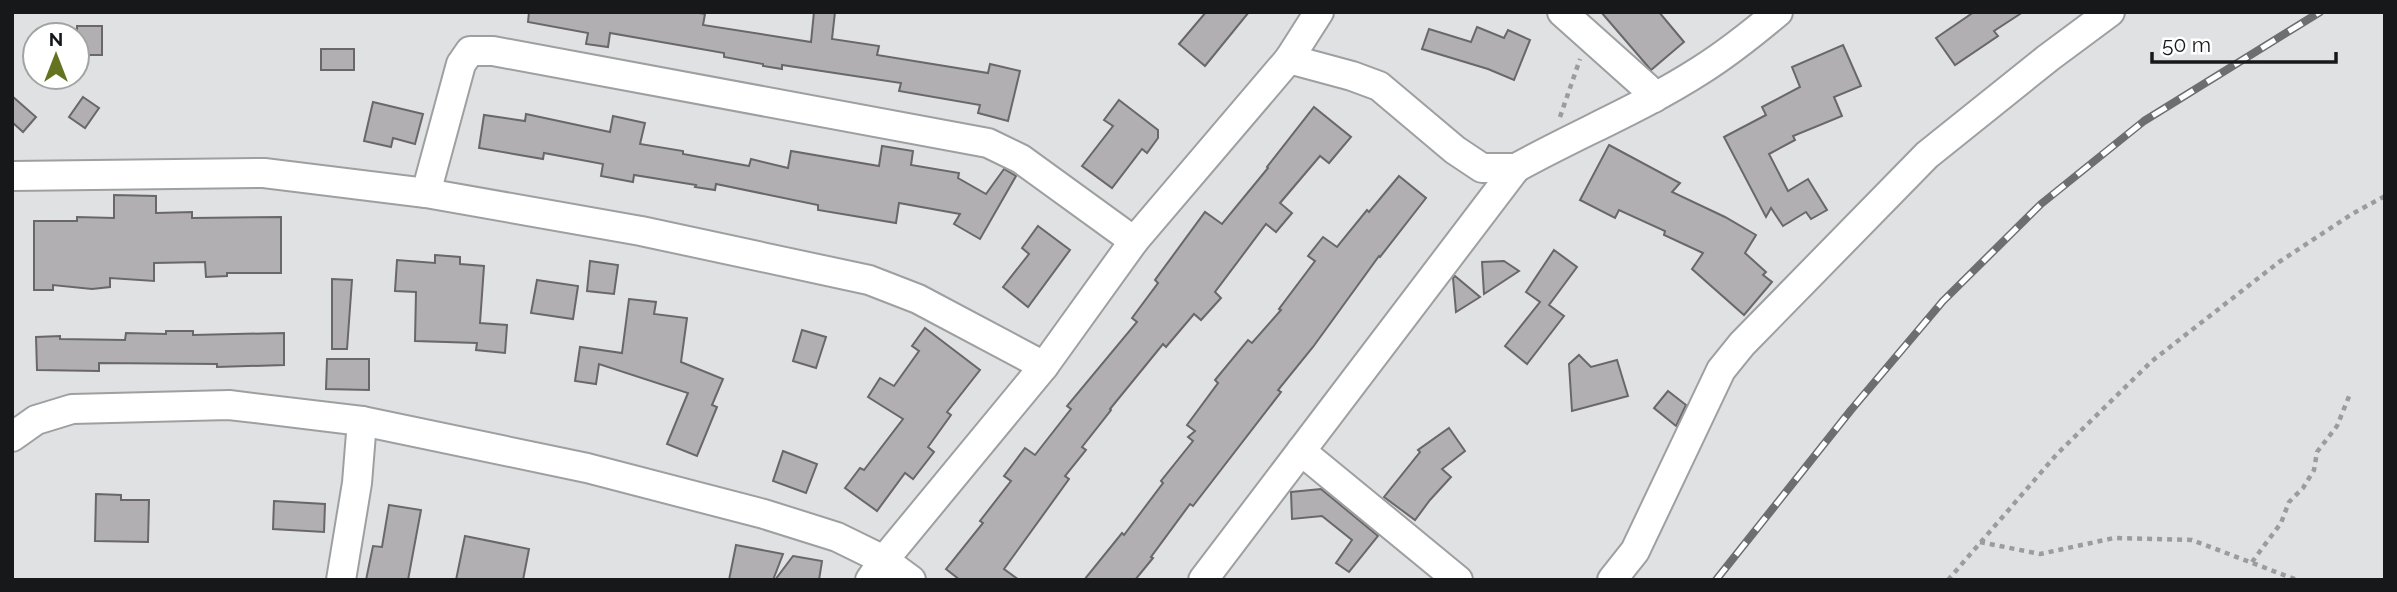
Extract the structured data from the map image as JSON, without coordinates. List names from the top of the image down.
{
  "scale_bar": "50 m",
  "north": "top"
}
